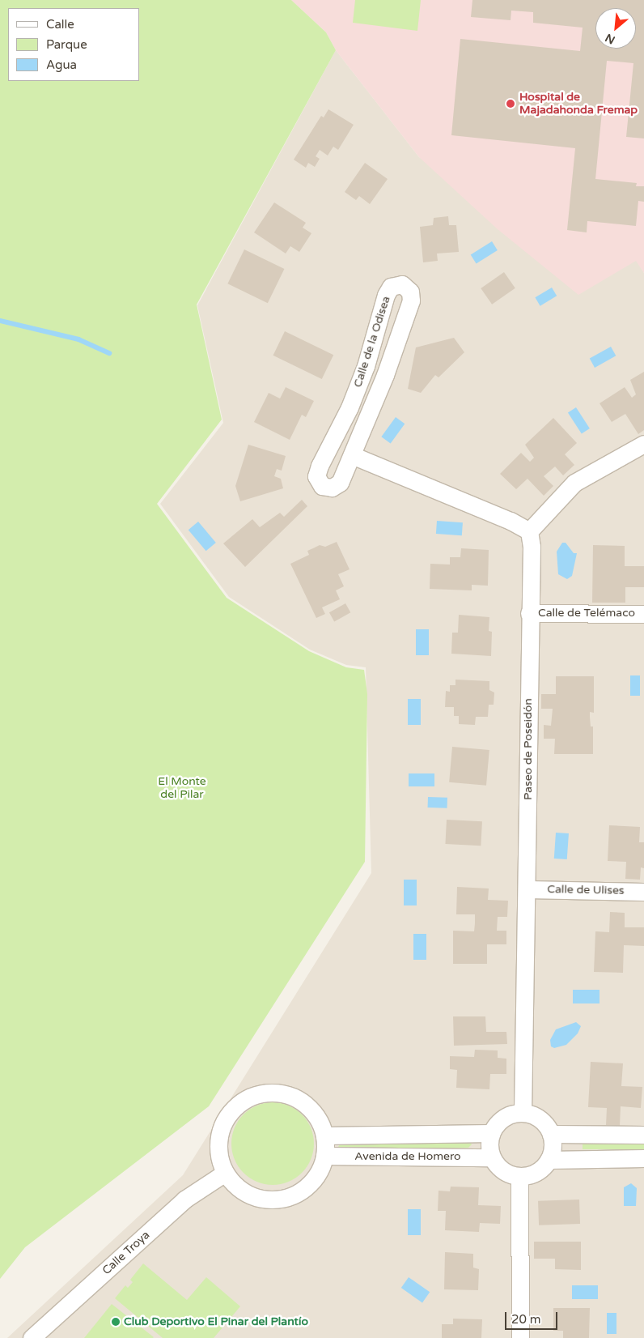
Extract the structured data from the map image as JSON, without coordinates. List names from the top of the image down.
{
  "streets": {
    "street": [
      "Calle de la Odisea",
      "Calle de Telémaco",
      "Paseo de Poseidón",
      "Calle de Ulises",
      "Avenida de Homero",
      "Calle Troya"
    ]
  },
  "crossings": [
    ["Calle de Telémaco", "Paseo de Poseidón"],
    ["Paseo de Poseidón", "Calle de Ulises"],
    ["Paseo de Poseidón", "Avenida de Homero"],
    ["Avenida de Homero", "Calle Troya"]
  ],
  "parks": ["El Monte del Pilar"],
  "places": ["Hospital de Majadahonda Fremap", "Club Deportivo El Pinar del Plantío"],
  "legend": ["Calle", "Parque", "Agua"],
  "scale_bar": "20 m",
  "north": "bottom left"
}
